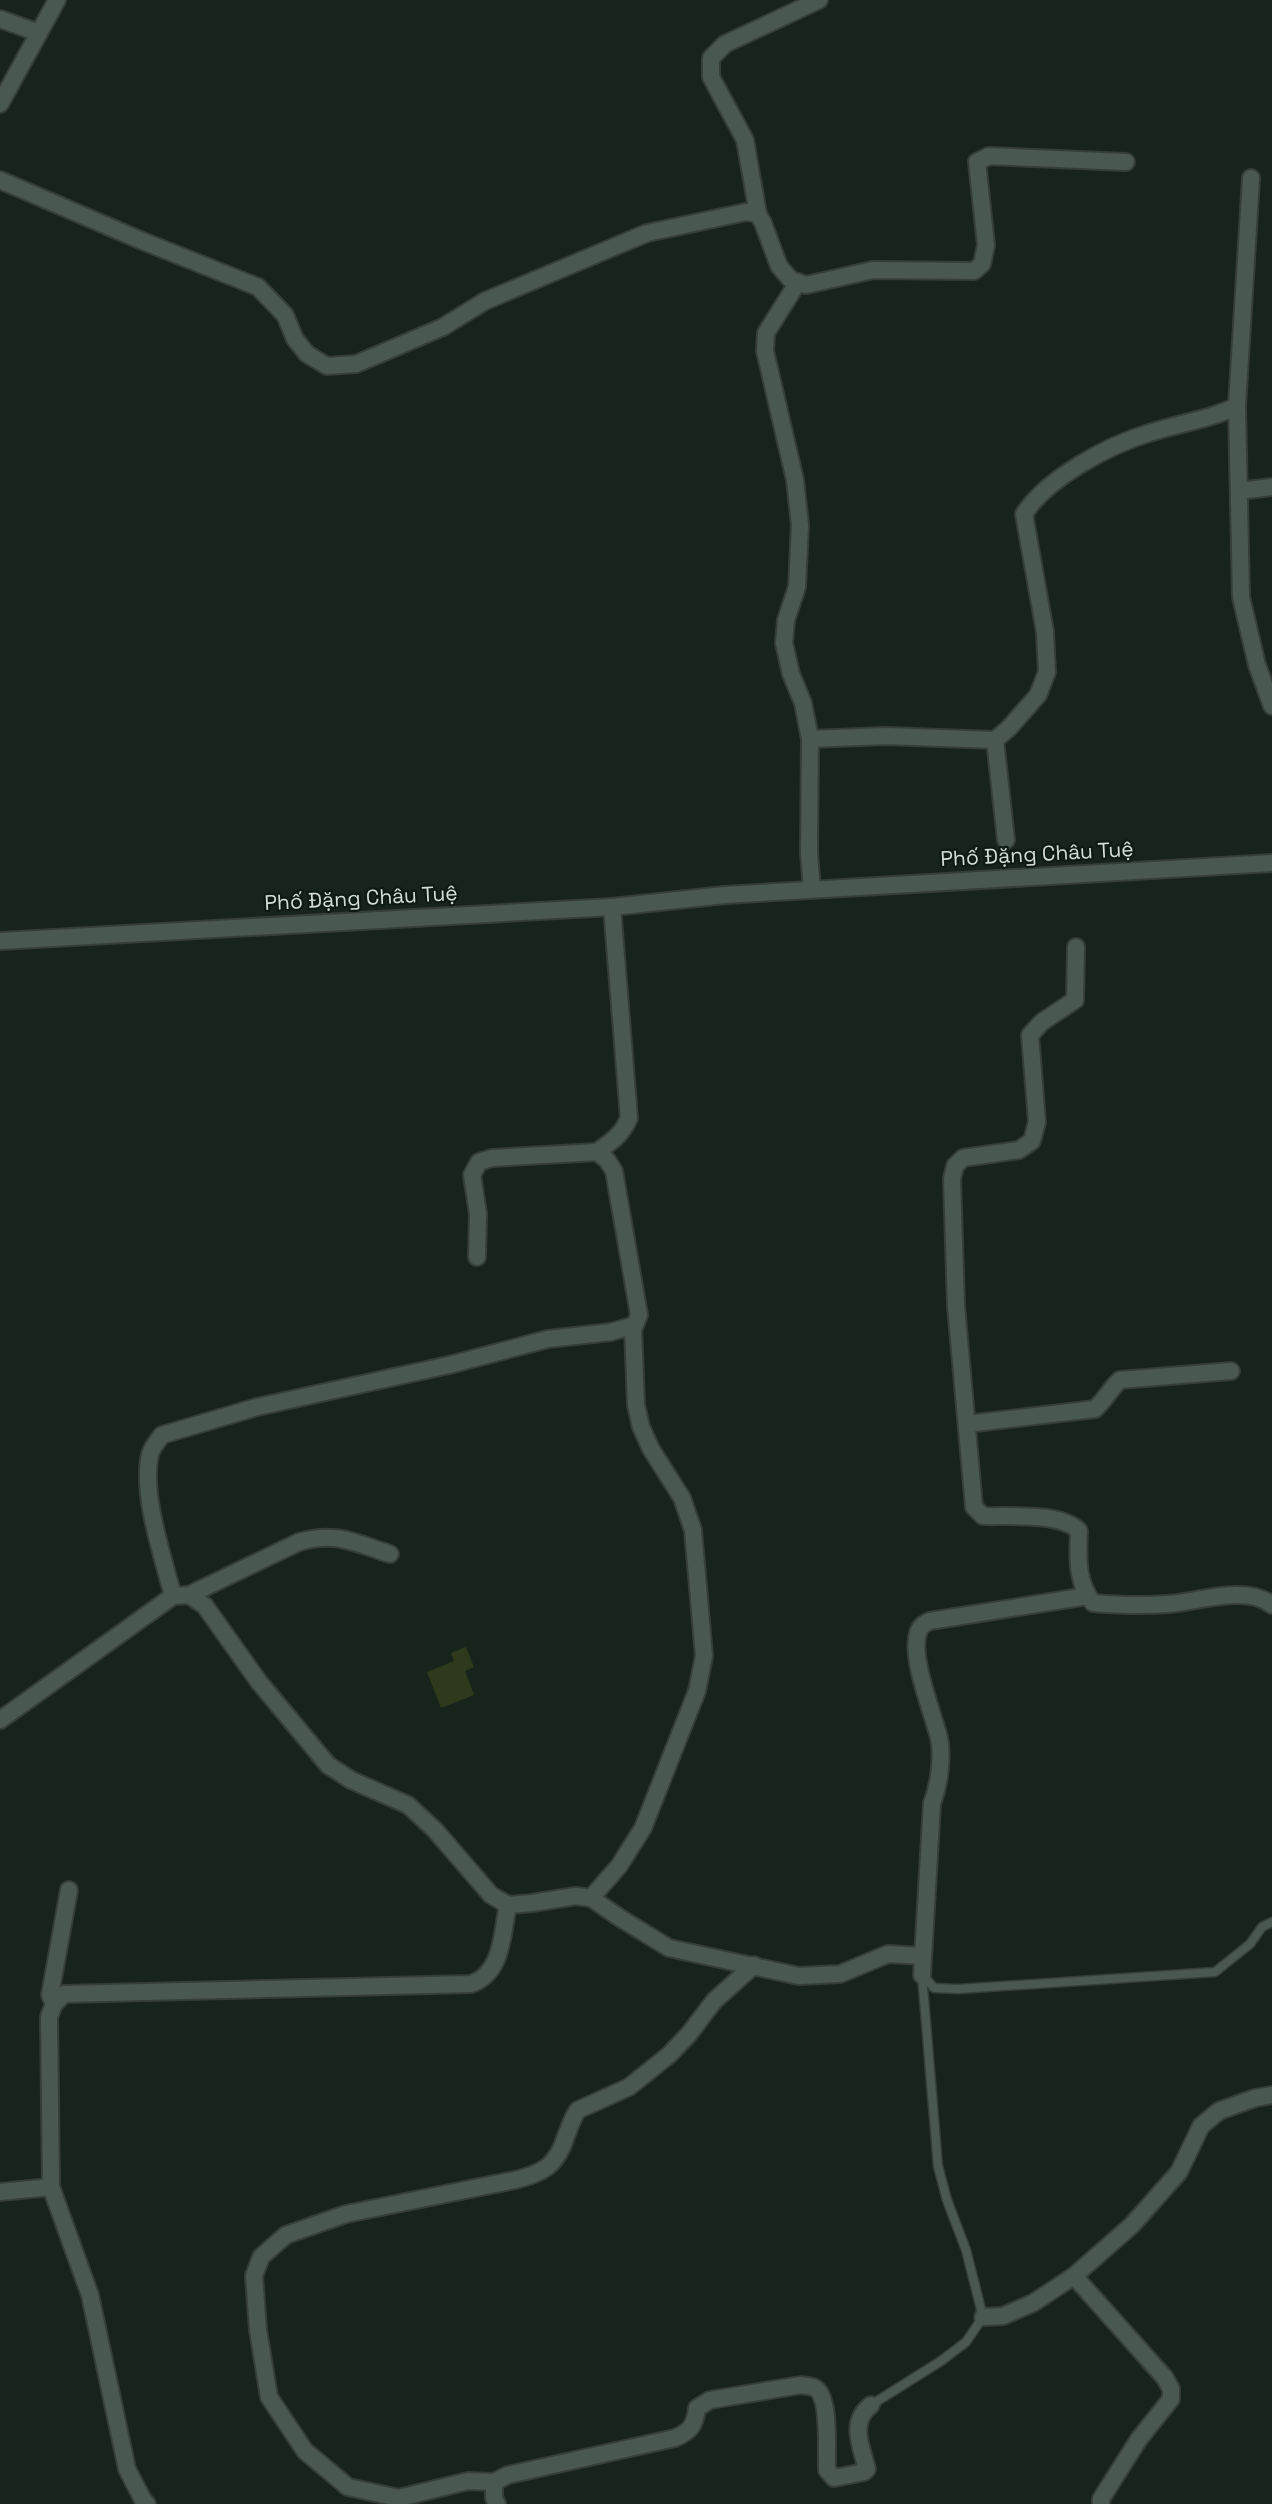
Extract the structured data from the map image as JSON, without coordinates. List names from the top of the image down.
{
  "streets": {
    "street": ["Phố Đặng Châu Tuệ"]
  }
}
